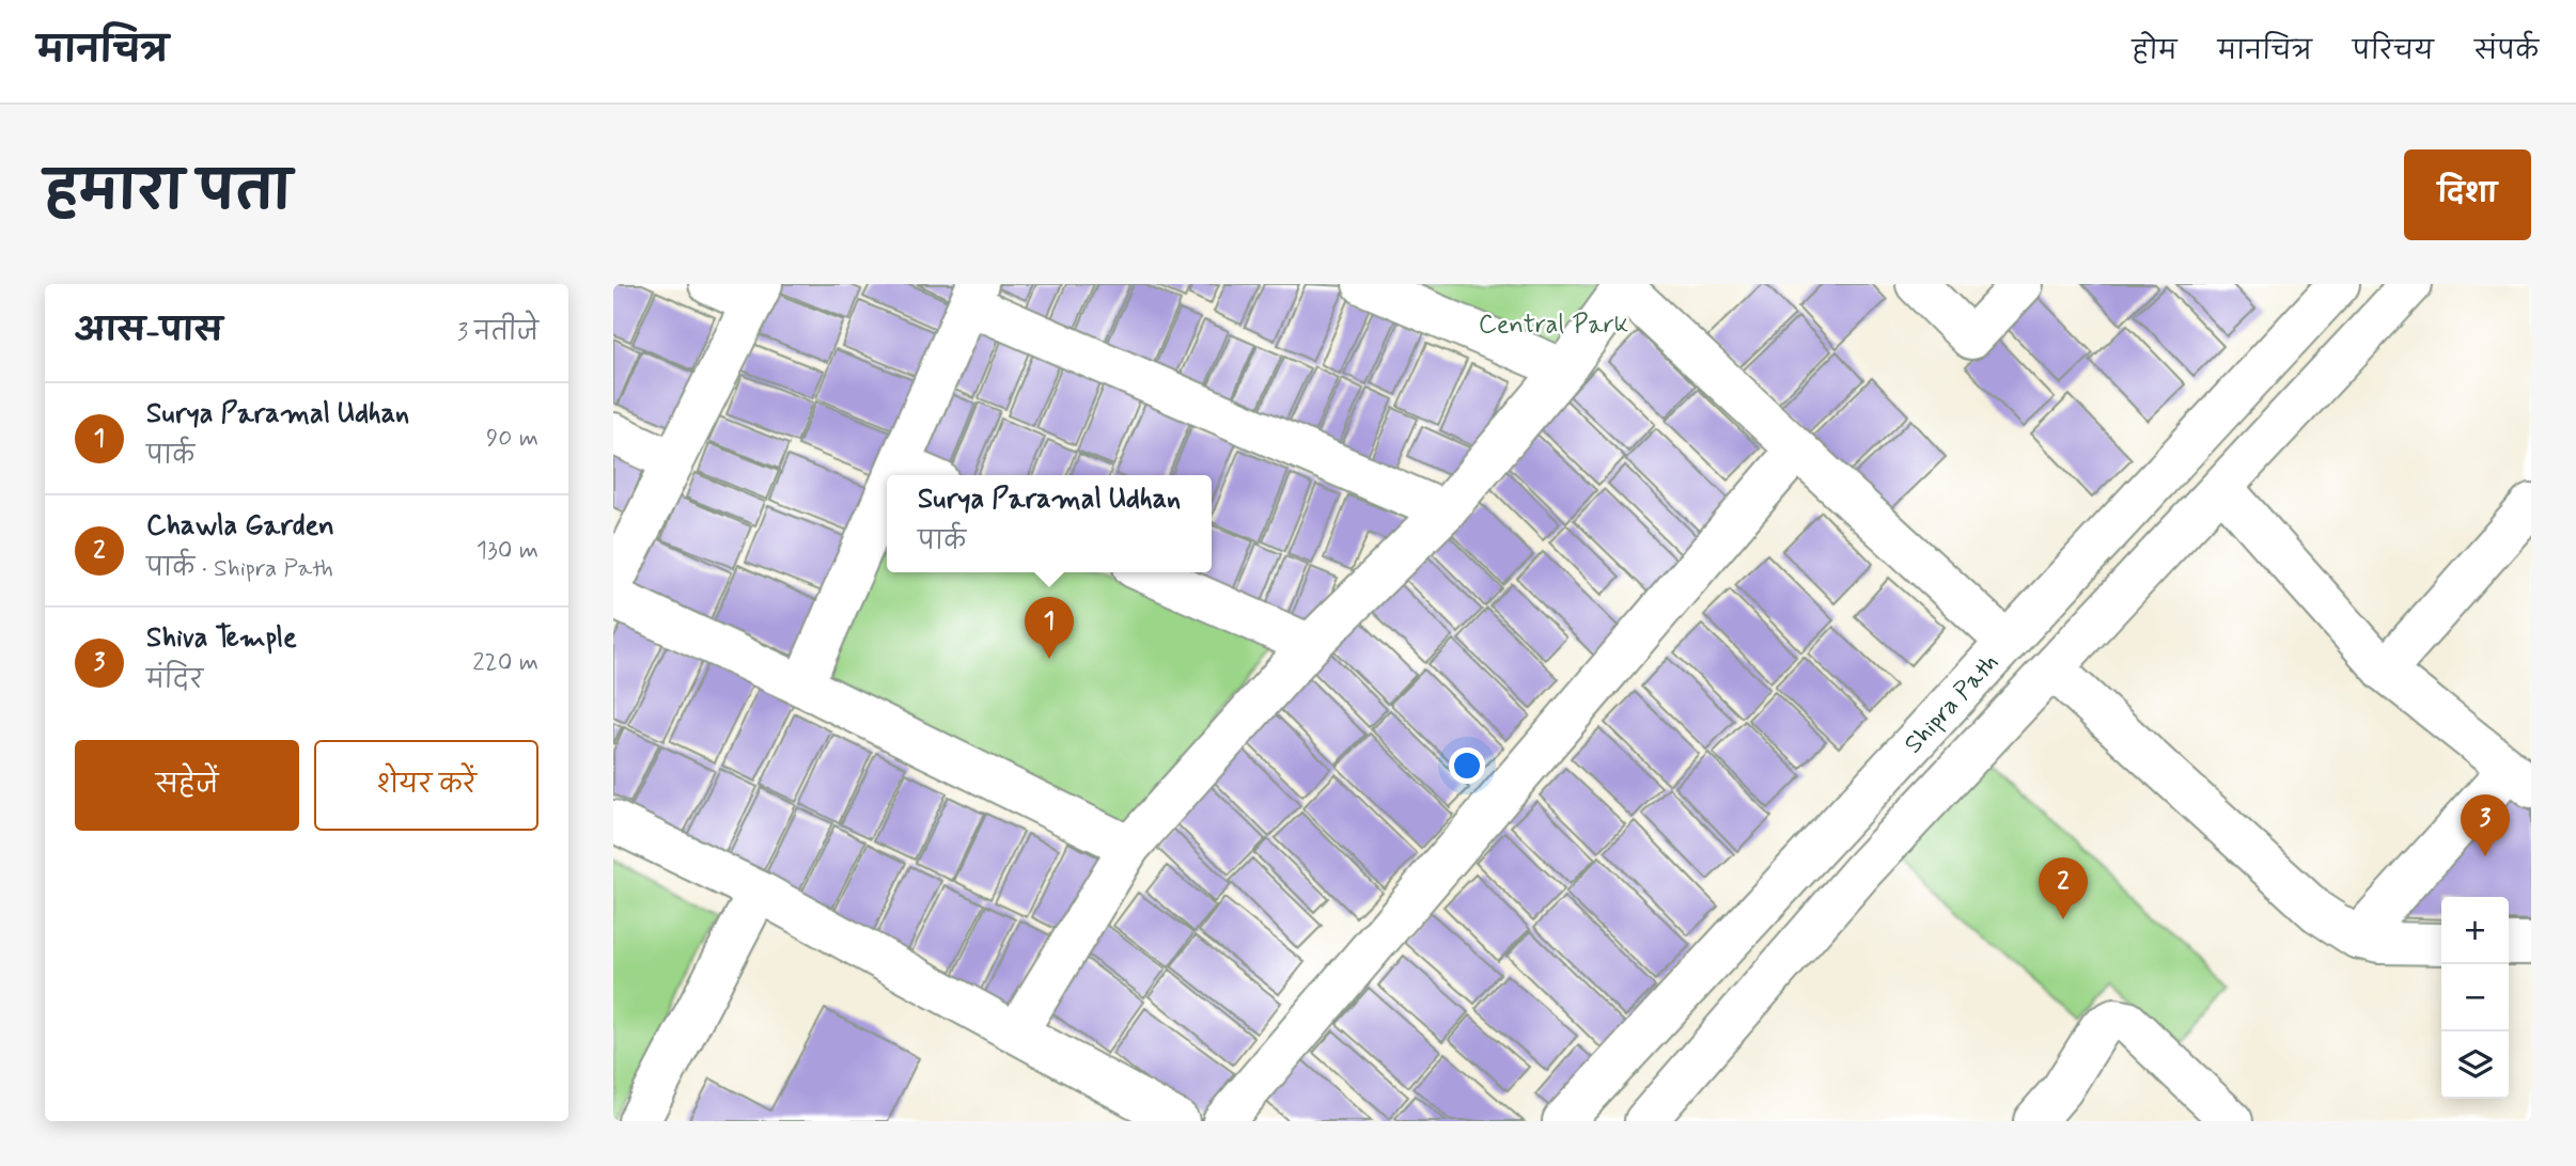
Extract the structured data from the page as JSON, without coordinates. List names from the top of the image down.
{
  "streets": {
    "street": ["Shipra Path"]
  },
  "parks": ["Central Park"],
  "page": {
    "header": "मानचित्र",
    "nav": [
      "होम",
      "मानचित्र",
      "परिचय",
      "संपर्क"
    ],
    "title": "हमारा पता",
    "buttons": [
      "दिशा",
      ["सहेजें", "शेयर करें"]
    ],
    "heading": ["आस-पास", "3 नतीजे"],
    "list": [
      {
        "mark": "1",
        "name": "Surya Paramal Udhan",
        "note": "पार्क",
        "value": "90 m"
      },
      {
        "mark": "2",
        "name": "Chawla Garden",
        "note": "पार्क · Shipra Path",
        "value": "130 m"
      },
      {
        "mark": "3",
        "name": "Shiva Temple",
        "note": "मंदिर",
        "value": "220 m"
      }
    ],
    "popup": ["Surya Paramal Udhan", "पार्क"],
    "pins": ["1", "3", "2"],
    "map_buttons": ["+", "−"]
  }
}
